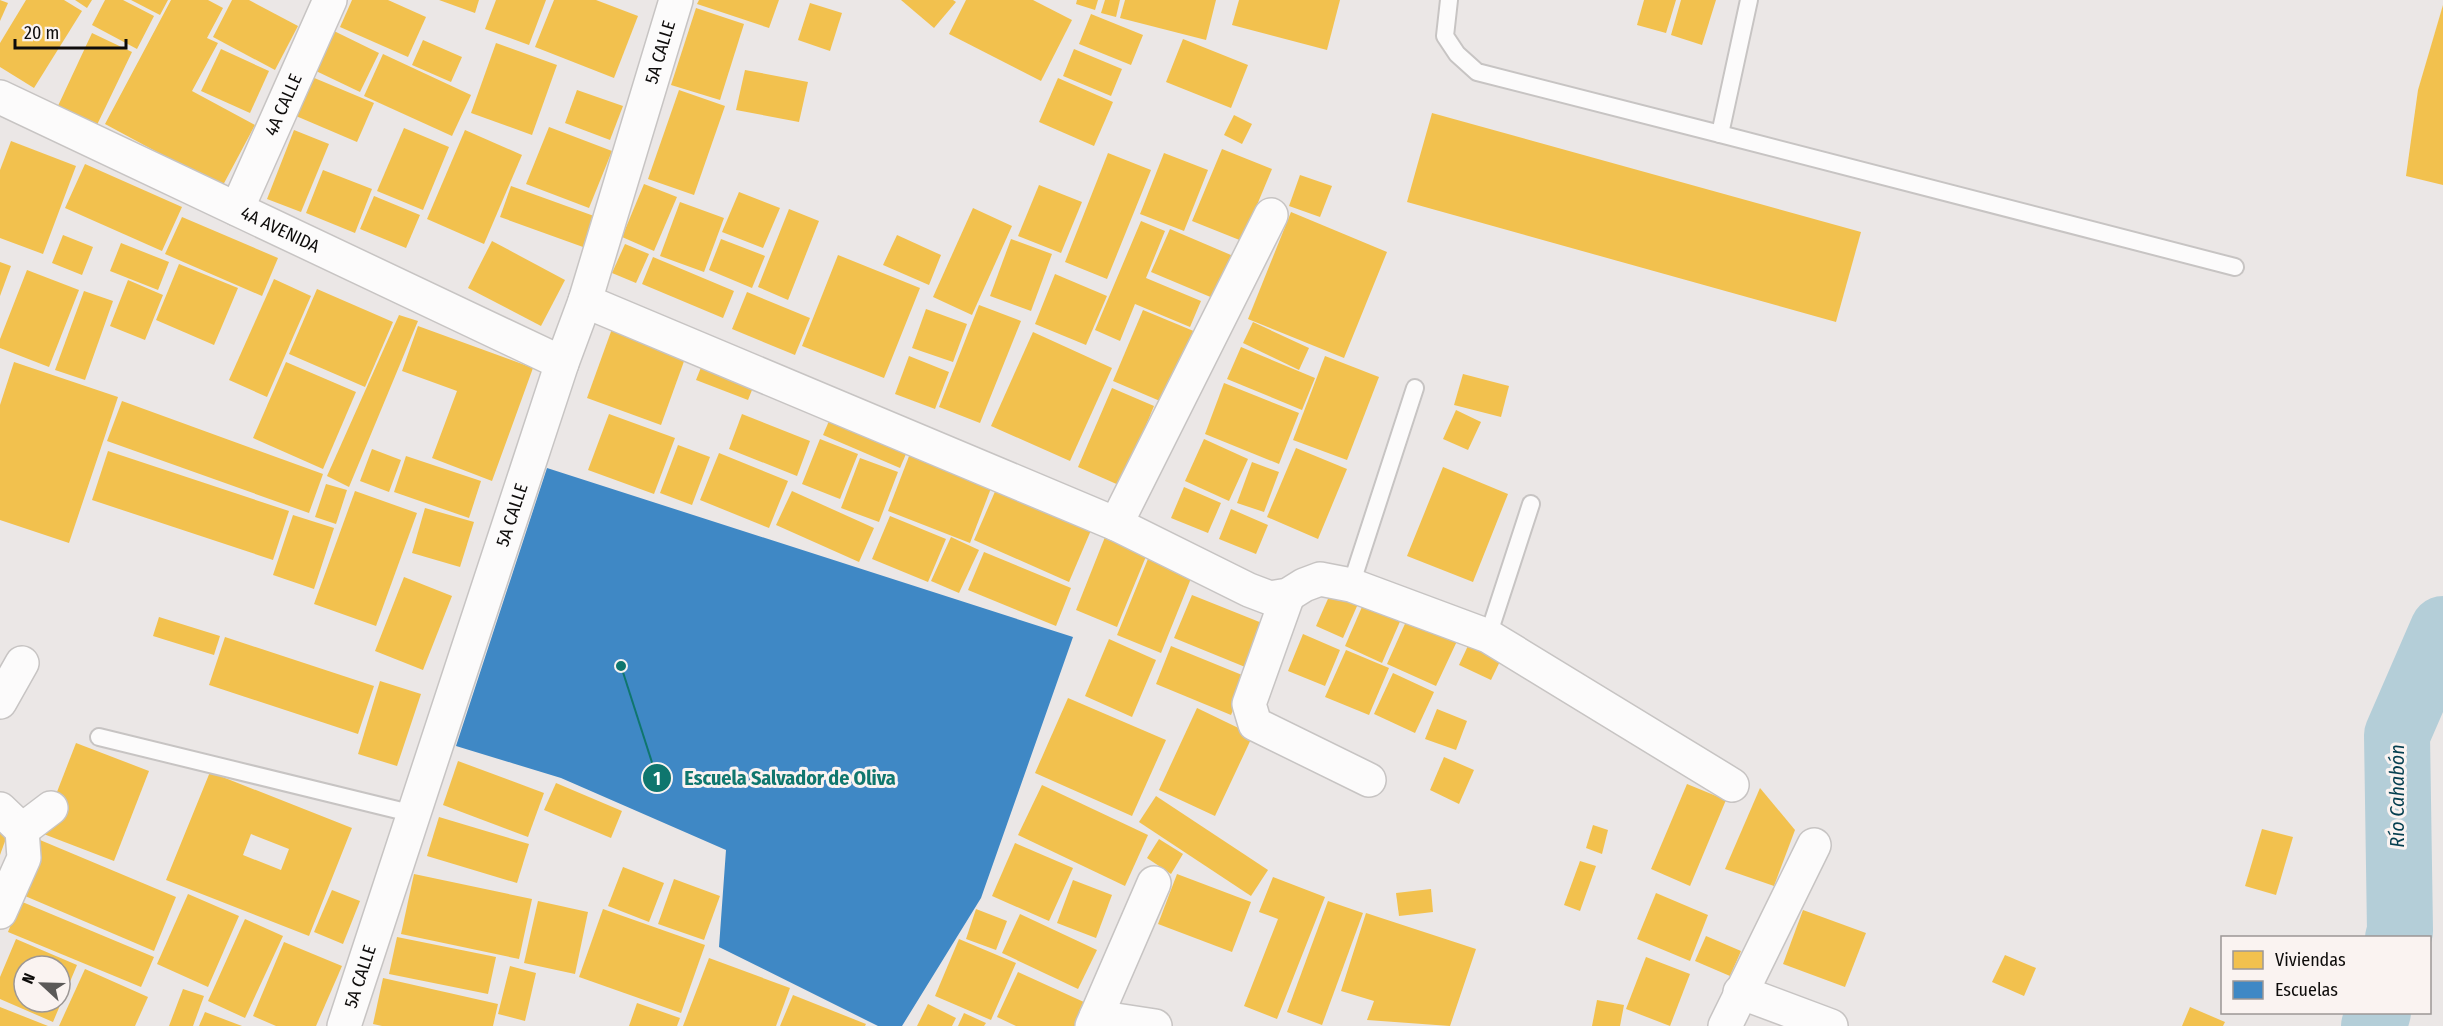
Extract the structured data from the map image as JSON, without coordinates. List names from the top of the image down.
{
  "streets": {
    "street": ["5A CALLE", "4A CALLE", "4A AVENIDA"]
  },
  "crossings": [
    ["5A CALLE", "4A AVENIDA"],
    ["4A CALLE", "4A AVENIDA"]
  ],
  "water": ["Río Cahabón"],
  "places": ["Escuela Salvador de Oliva"],
  "legend": ["Viviendas", "Escuelas"],
  "scale_bar": "20 m",
  "north": "left"
}
